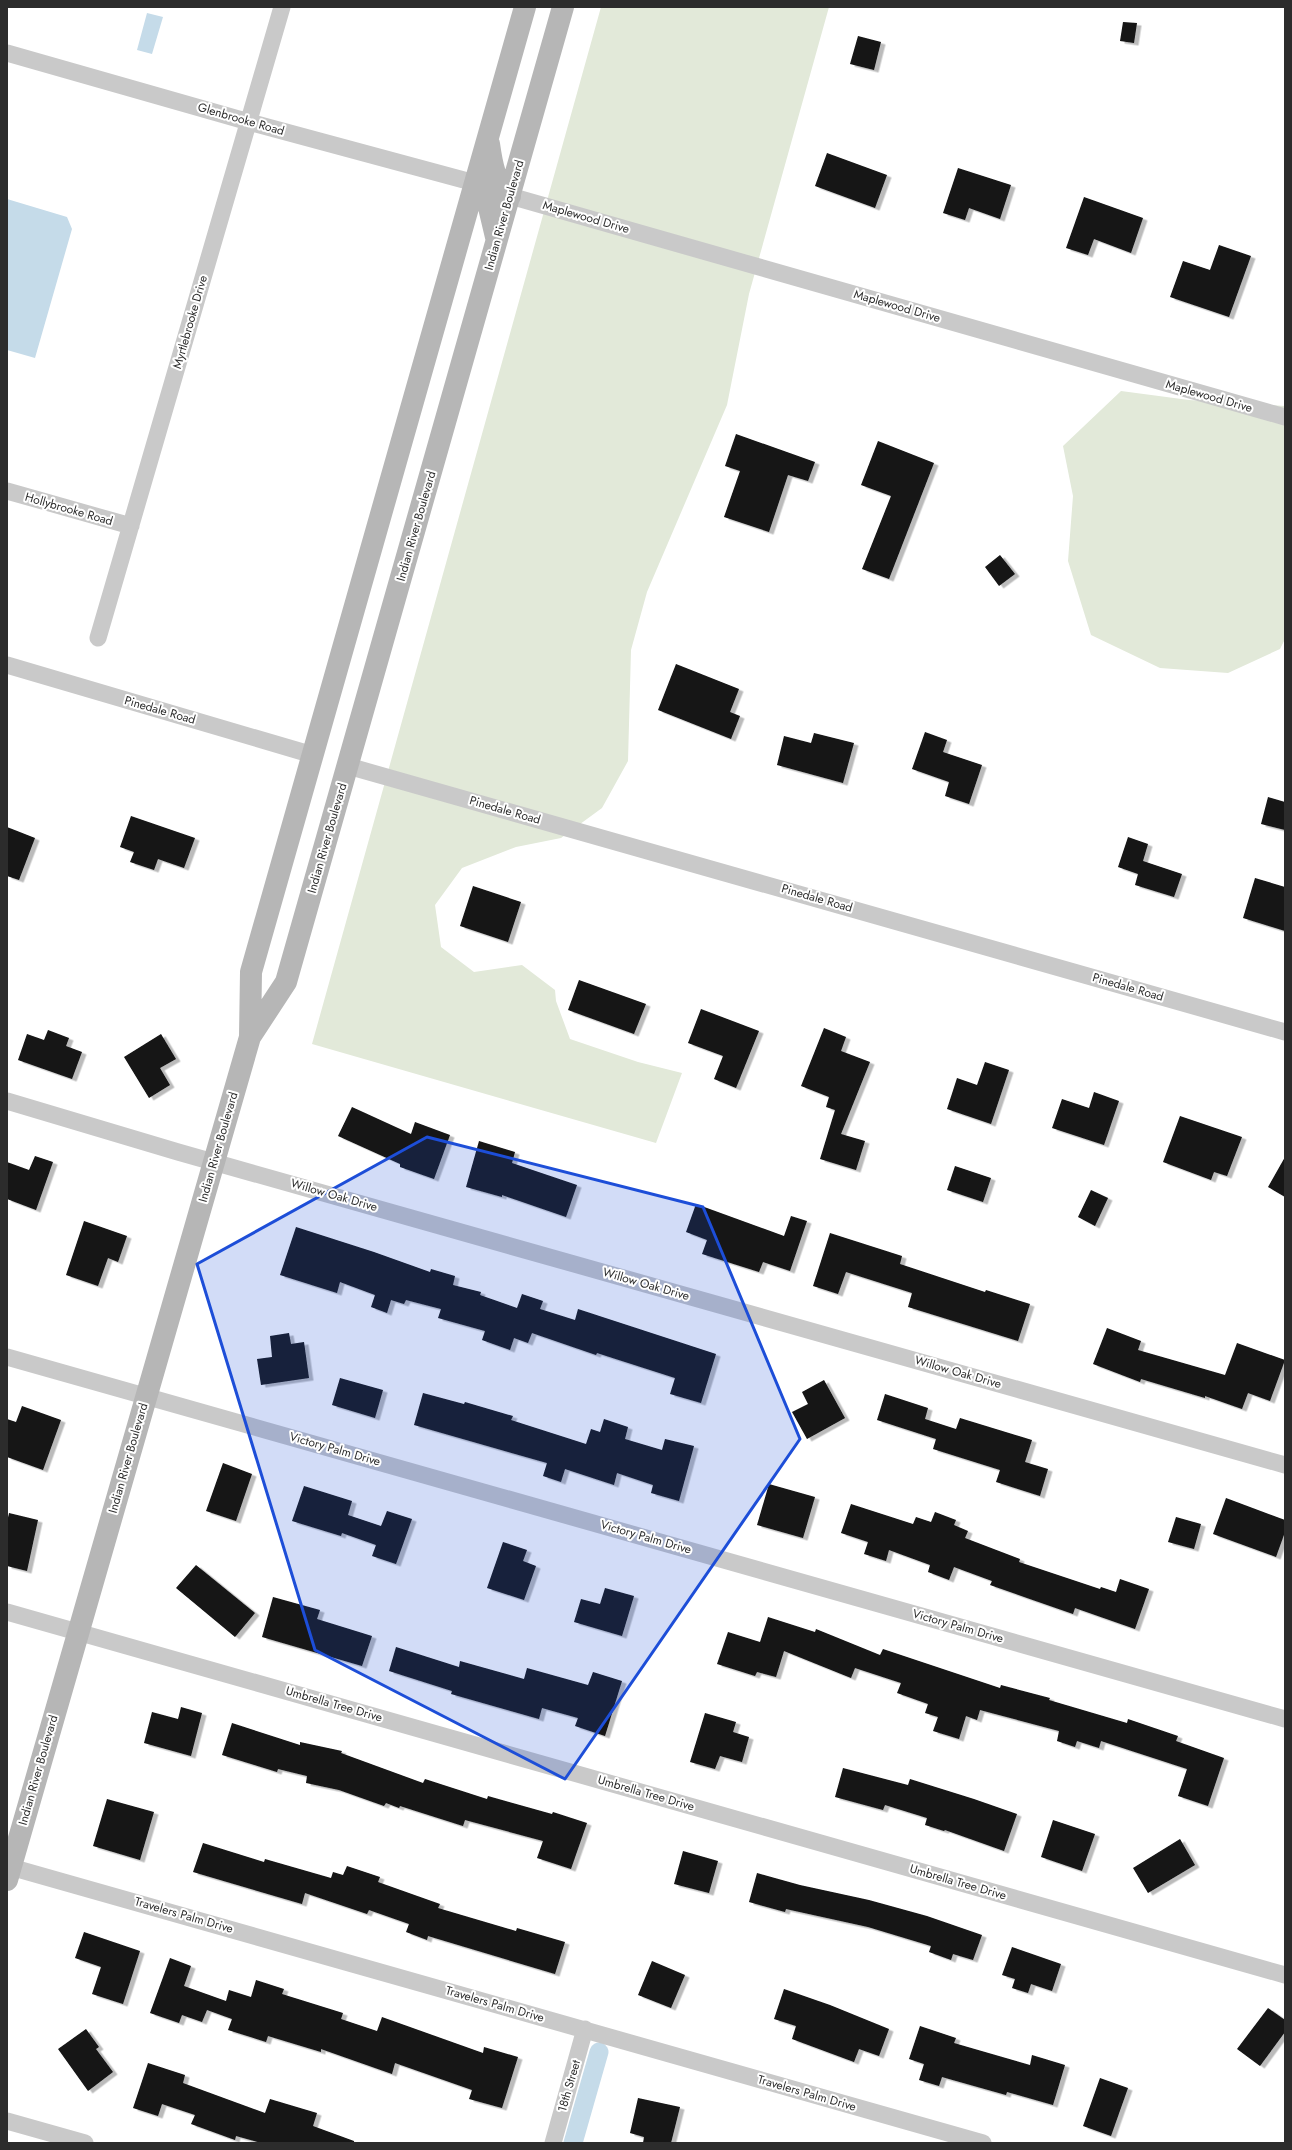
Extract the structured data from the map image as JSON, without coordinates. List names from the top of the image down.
{
  "streets": {
    "main road": ["Indian River Boulevard"],
    "street": [
      "Glenbrooke Road",
      "Maplewood Drive",
      "Myrtlebrooke Drive",
      "Hollybrooke Road",
      "Pinedale Road",
      "Willow Oak Drive",
      "Victory Palm Drive",
      "Umbrella Tree Drive",
      "Travelers Palm Drive",
      "18th Street"
    ]
  },
  "crossings": [
    ["Glenbrooke Road", "Indian River Boulevard"],
    ["Glenbrooke Road", "Myrtlebrooke Drive"],
    ["Indian River Boulevard", "Maplewood Drive"],
    ["Indian River Boulevard", "Pinedale Road"],
    ["Indian River Boulevard", "Willow Oak Drive"],
    ["Indian River Boulevard", "Victory Palm Drive"],
    ["Indian River Boulevard", "Umbrella Tree Drive"],
    ["Indian River Boulevard", "Travelers Palm Drive"],
    ["Myrtlebrooke Drive", "Hollybrooke Road"],
    ["Travelers Palm Drive", "18th Street"]
  ]
}
